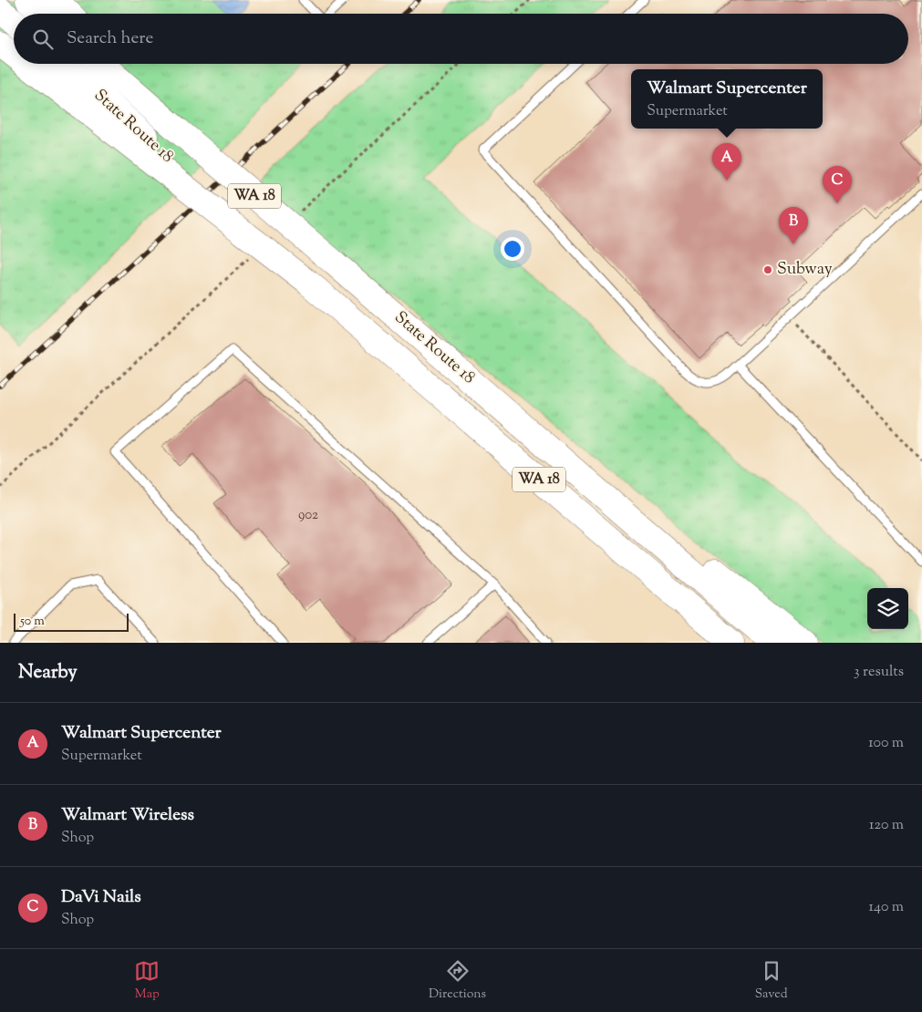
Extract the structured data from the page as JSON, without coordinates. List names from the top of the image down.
{
  "streets": {
    "highway": ["State Route 18", "WA 18"]
  },
  "places": ["Subway"],
  "house_numbers": ["902"],
  "scale_bar": "50 m",
  "page": {
    "search": "Search here",
    "popup": ["Walmart Supercenter", "Supermarket"],
    "pins": ["A", "C", "B"],
    "scale": "50 m",
    "heading": ["Nearby", "3 results"],
    "list": [
      {
        "mark": "A",
        "name": "Walmart Supercenter",
        "note": "Supermarket",
        "value": "100 m"
      },
      {
        "mark": "B",
        "name": "Walmart Wireless",
        "note": "Shop",
        "value": "120 m"
      },
      {
        "mark": "C",
        "name": "DaVi Nails",
        "note": "Shop",
        "value": "140 m"
      }
    ],
    "nav": ["Map", "Directions", "Saved"]
  }
}
